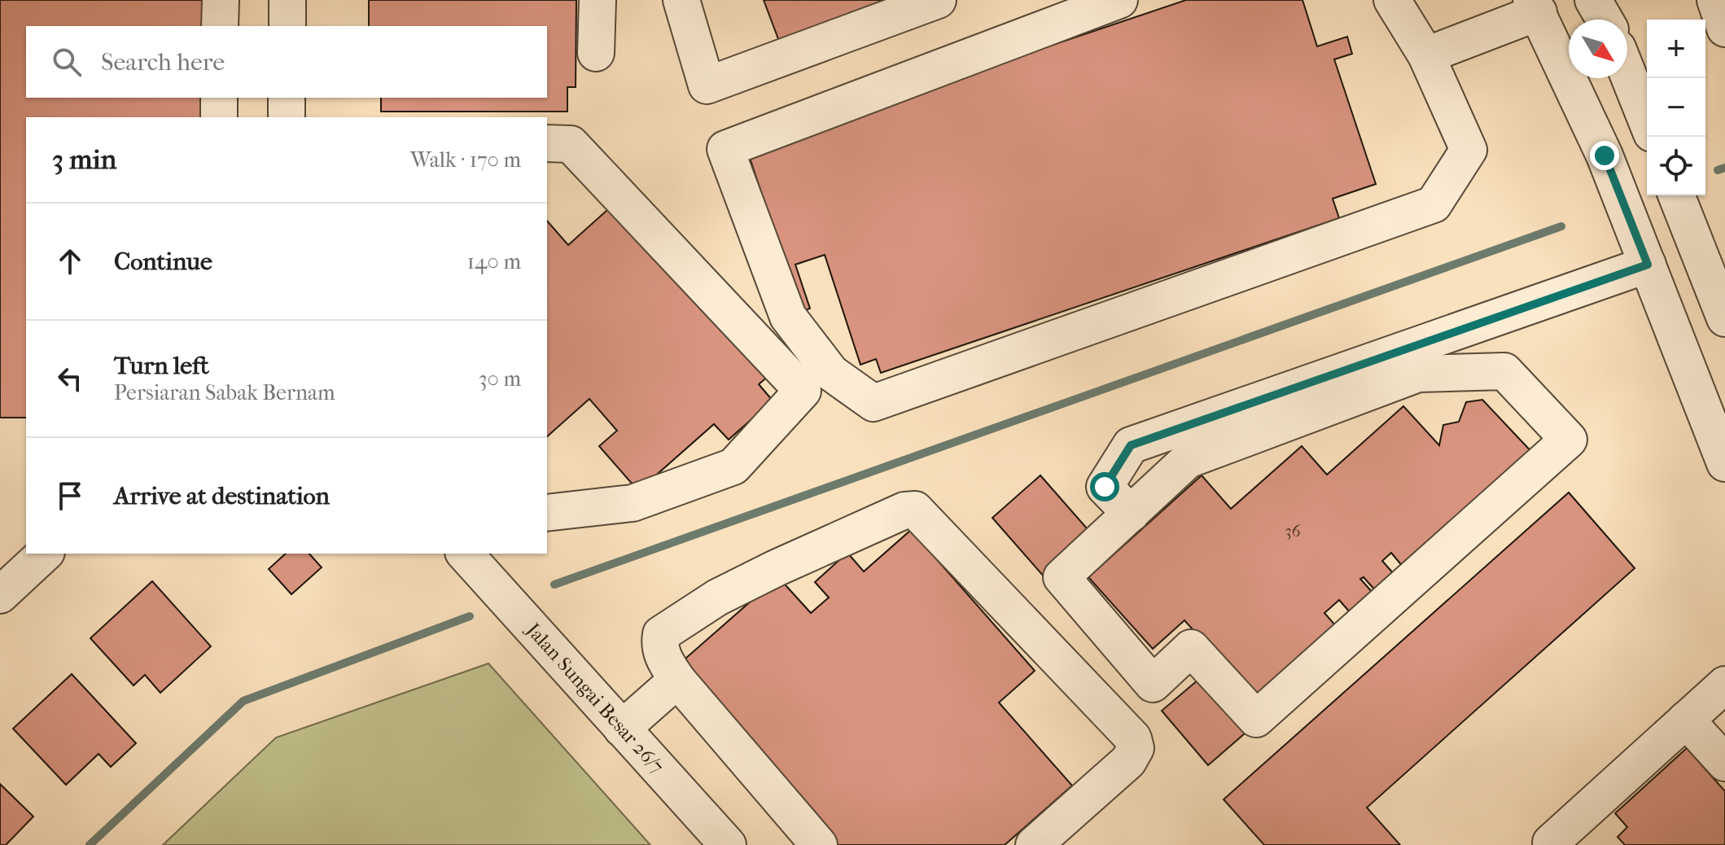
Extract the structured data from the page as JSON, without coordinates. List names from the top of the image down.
{
  "streets": {
    "street": ["Jalan Sungai Besar 26/7"]
  },
  "house_numbers": ["36"],
  "north": "bottom right",
  "page": {
    "map_buttons": ["+", "−"],
    "search": "Search here",
    "heading": ["3 min", "Walk · 170 m"],
    "list": [
      ["Continue", "140 m"],
      ["Turn left", "Persiaran Sabak Bernam", "30 m"],
      "Arrive at destination"
    ]
  }
}
